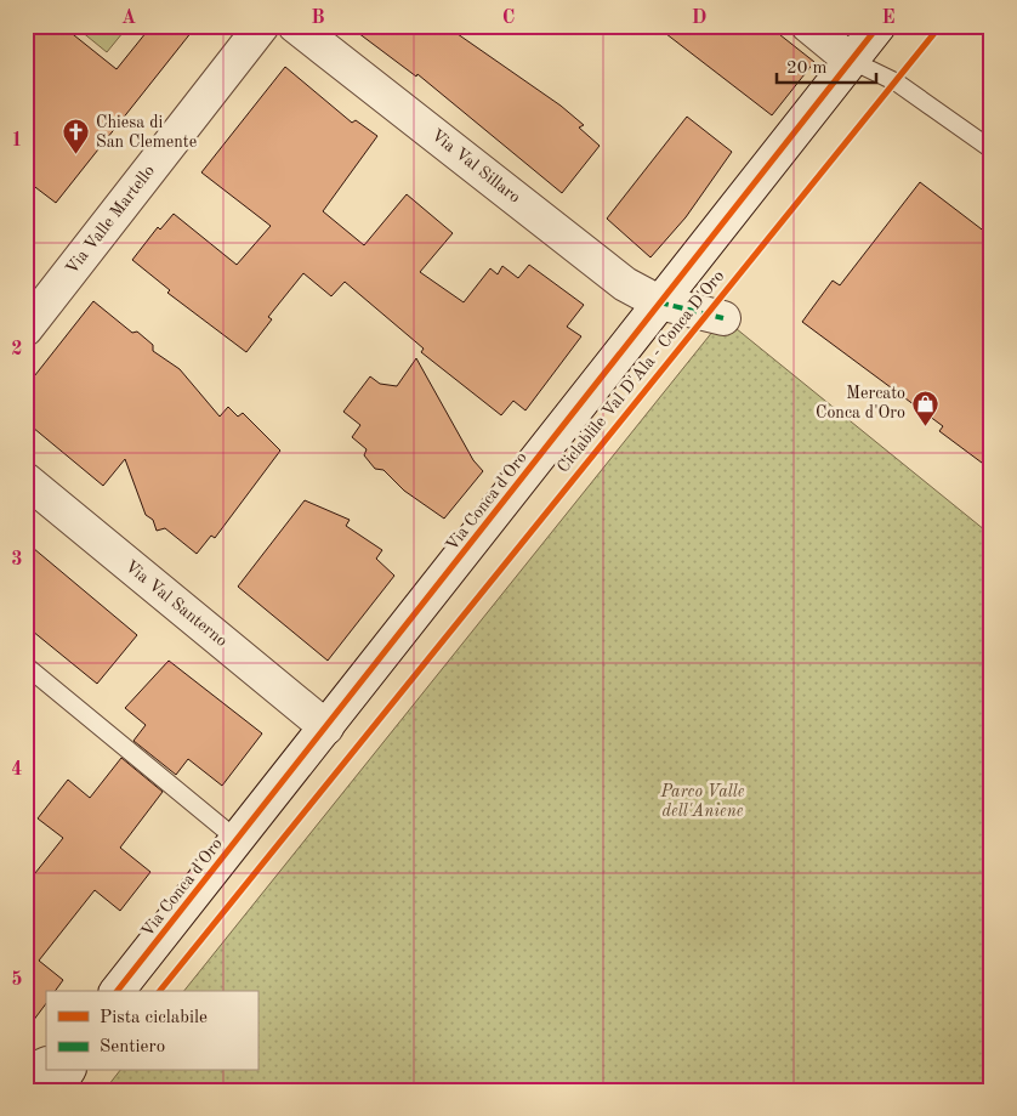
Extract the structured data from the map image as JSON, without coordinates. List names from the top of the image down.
{
  "streets": {
    "street": [
      "Via Val Sillaro",
      "Via Valle Martello",
      "Via Conca d'Oro",
      "Via Val Santerno"
    ],
    "cycle path": ["Ciclablile Val D'Ala - Conca D'Oro"]
  },
  "crossings": [
    ["Via Val Sillaro", "Via Conca d'Oro"],
    ["Via Conca d'Oro", "Via Val Santerno"]
  ],
  "parks": ["Parco Valle dell'Aniene"],
  "places": {
    "church": ["Chiesa di San Clemente"],
    "shop": ["Mercato Conca d'Oro"]
  },
  "legend": ["Pista ciclabile", "Sentiero"],
  "scale_bar": "20 m",
  "grid": {
    "columns": [
      "A",
      "B",
      "C",
      "D",
      "E"
    ],
    "rows": [
      "1",
      "2",
      "3",
      "4",
      "5"
    ]
  }
}
